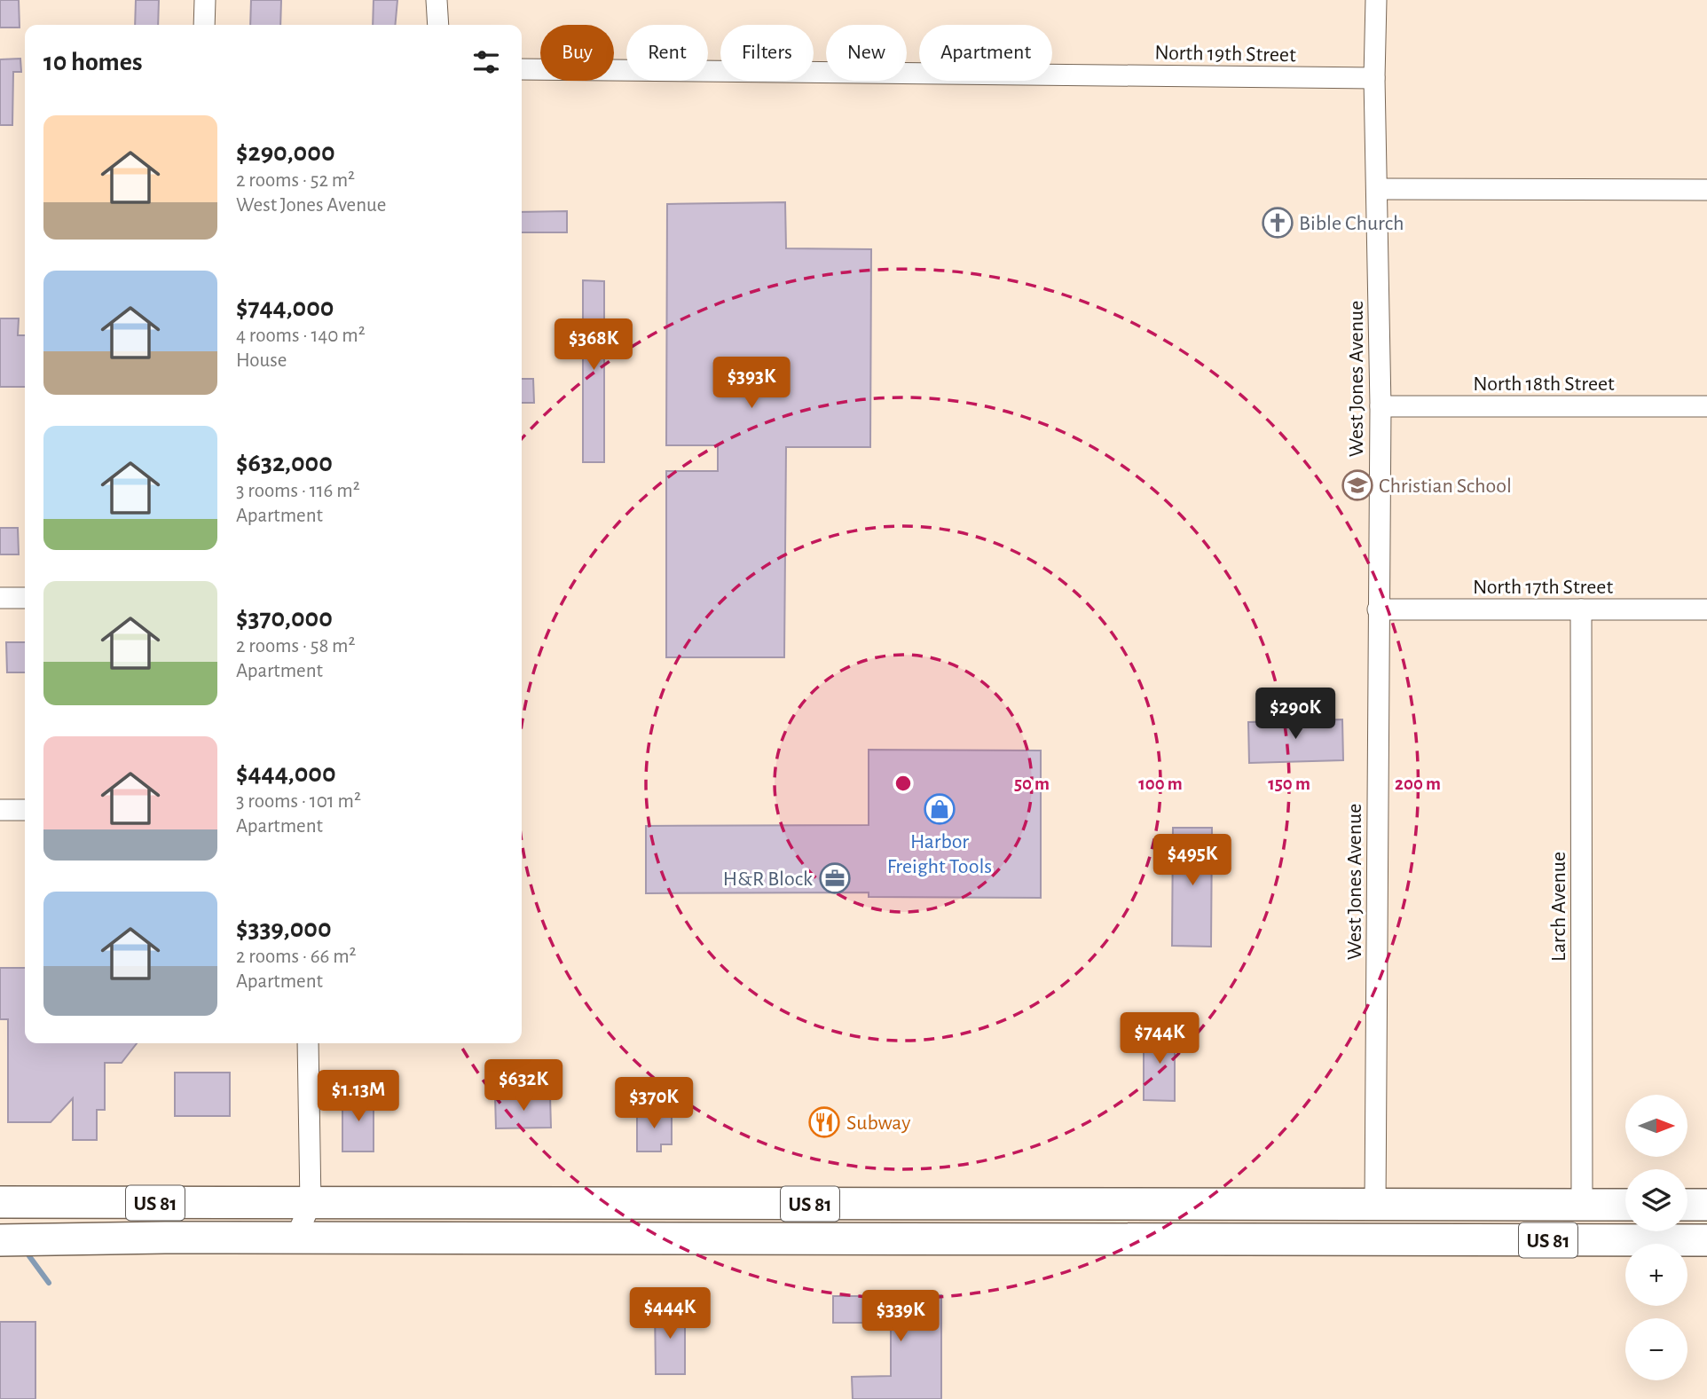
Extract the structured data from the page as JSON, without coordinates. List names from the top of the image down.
{
  "streets": {
    "main road": ["US 81"],
    "street": [
      "North 19th Street",
      "West Jones Avenue",
      "North 18th Street",
      "North 17th Street",
      "Larch Avenue"
    ]
  },
  "crossings": [
    ["North 19th Street", "West Jones Avenue"],
    ["West Jones Avenue", "North 18th Street"],
    ["West Jones Avenue", "North 17th Street"],
    ["West Jones Avenue", "US 81"],
    ["North 17th Street", "Larch Avenue"],
    ["Larch Avenue", "US 81"]
  ],
  "places": {
    "church": ["Bible Church"],
    "school or university": ["Christian School"],
    "shop": ["Harbor Freight Tools"],
    "office": ["H&R Block"],
    "restaurant": ["Subway"]
  },
  "north": "right",
  "page": {
    "chip": [
      "Buy",
      "Rent",
      "Filters",
      "New",
      "Apartment"
    ],
    "heading": "10 homes",
    "list": [
      {
        "name": "$290,000",
        "note": "2 rooms · 52 m² · West Jones Avenue"
      },
      {
        "name": "$744,000",
        "note": "4 rooms · 140 m² · House"
      },
      {
        "name": "$632,000",
        "note": "3 rooms · 116 m² · Apartment"
      },
      {
        "name": "$370,000",
        "note": "2 rooms · 58 m² · Apartment"
      },
      {
        "name": "$444,000",
        "note": "3 rooms · 101 m² · Apartment"
      },
      {
        "name": "$339,000",
        "note": "2 rooms · 66 m² · Apartment"
      }
    ],
    "price": [
      "$368K",
      "$393K",
      "$290K",
      "$495K",
      "$744K",
      "$632K",
      "$1.13M",
      "$370K",
      "$444K",
      "$339K"
    ],
    "map_buttons": ["+", "−"]
  },
  "rings": [
    "50 m",
    "100 m",
    "150 m",
    "200 m"
  ]
}
